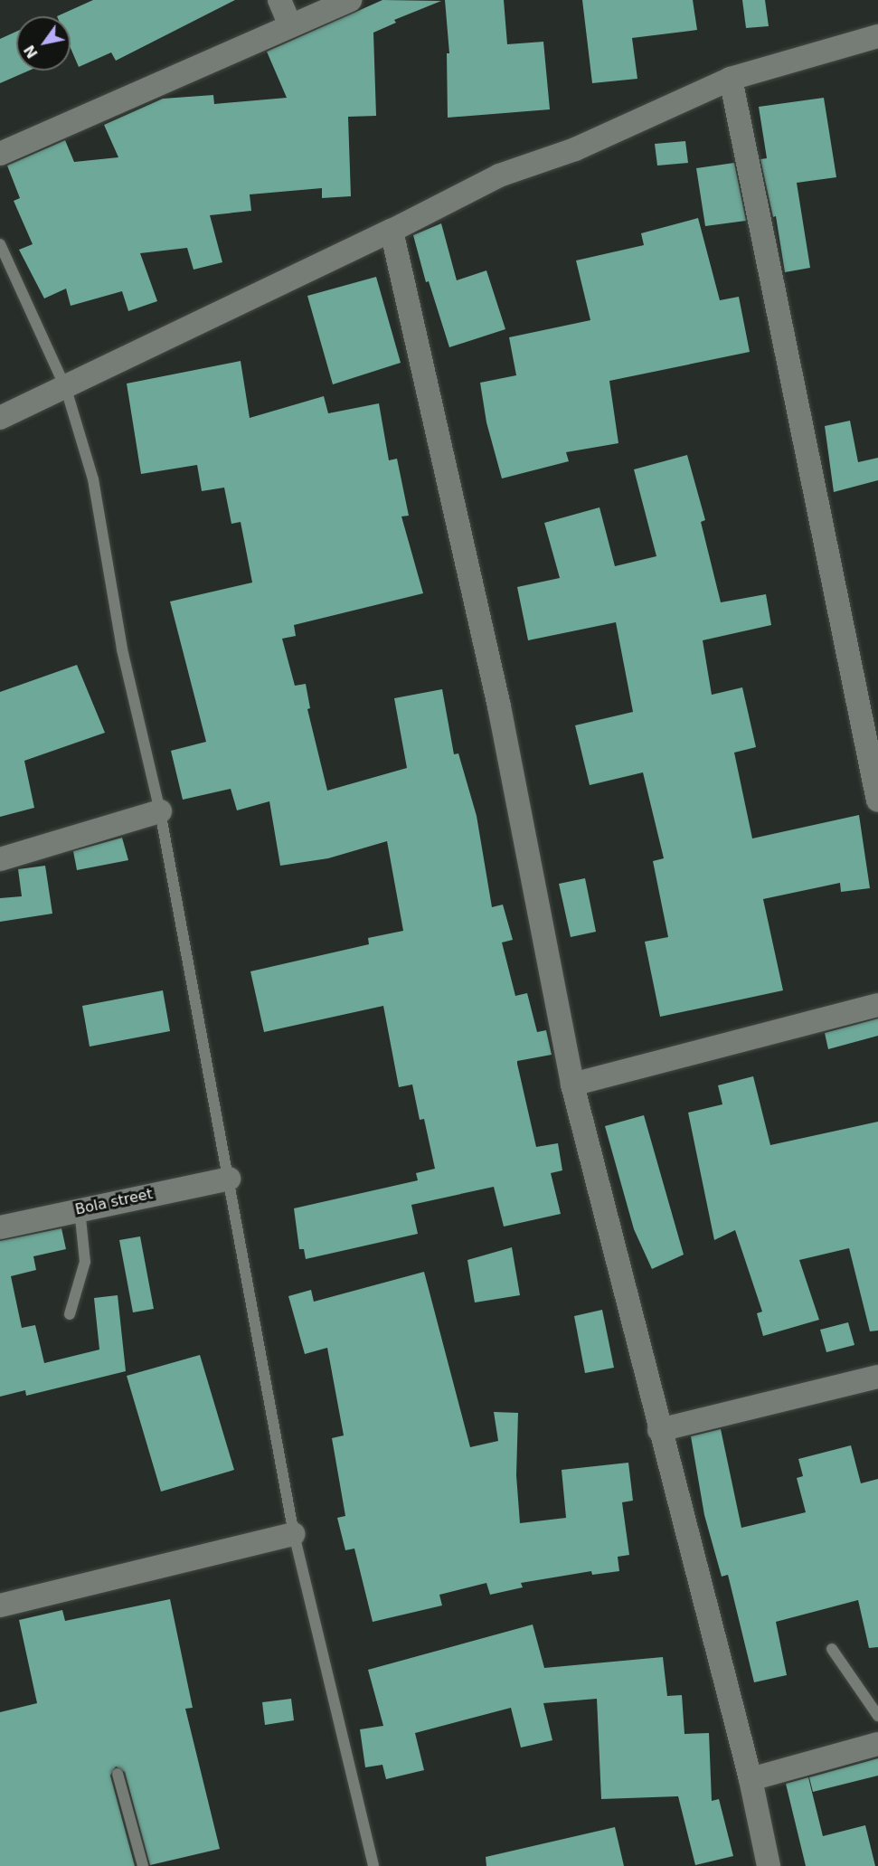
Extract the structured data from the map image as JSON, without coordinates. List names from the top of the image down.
{
  "streets": {
    "street": ["Bola street"]
  },
  "north": "bottom left"
}
